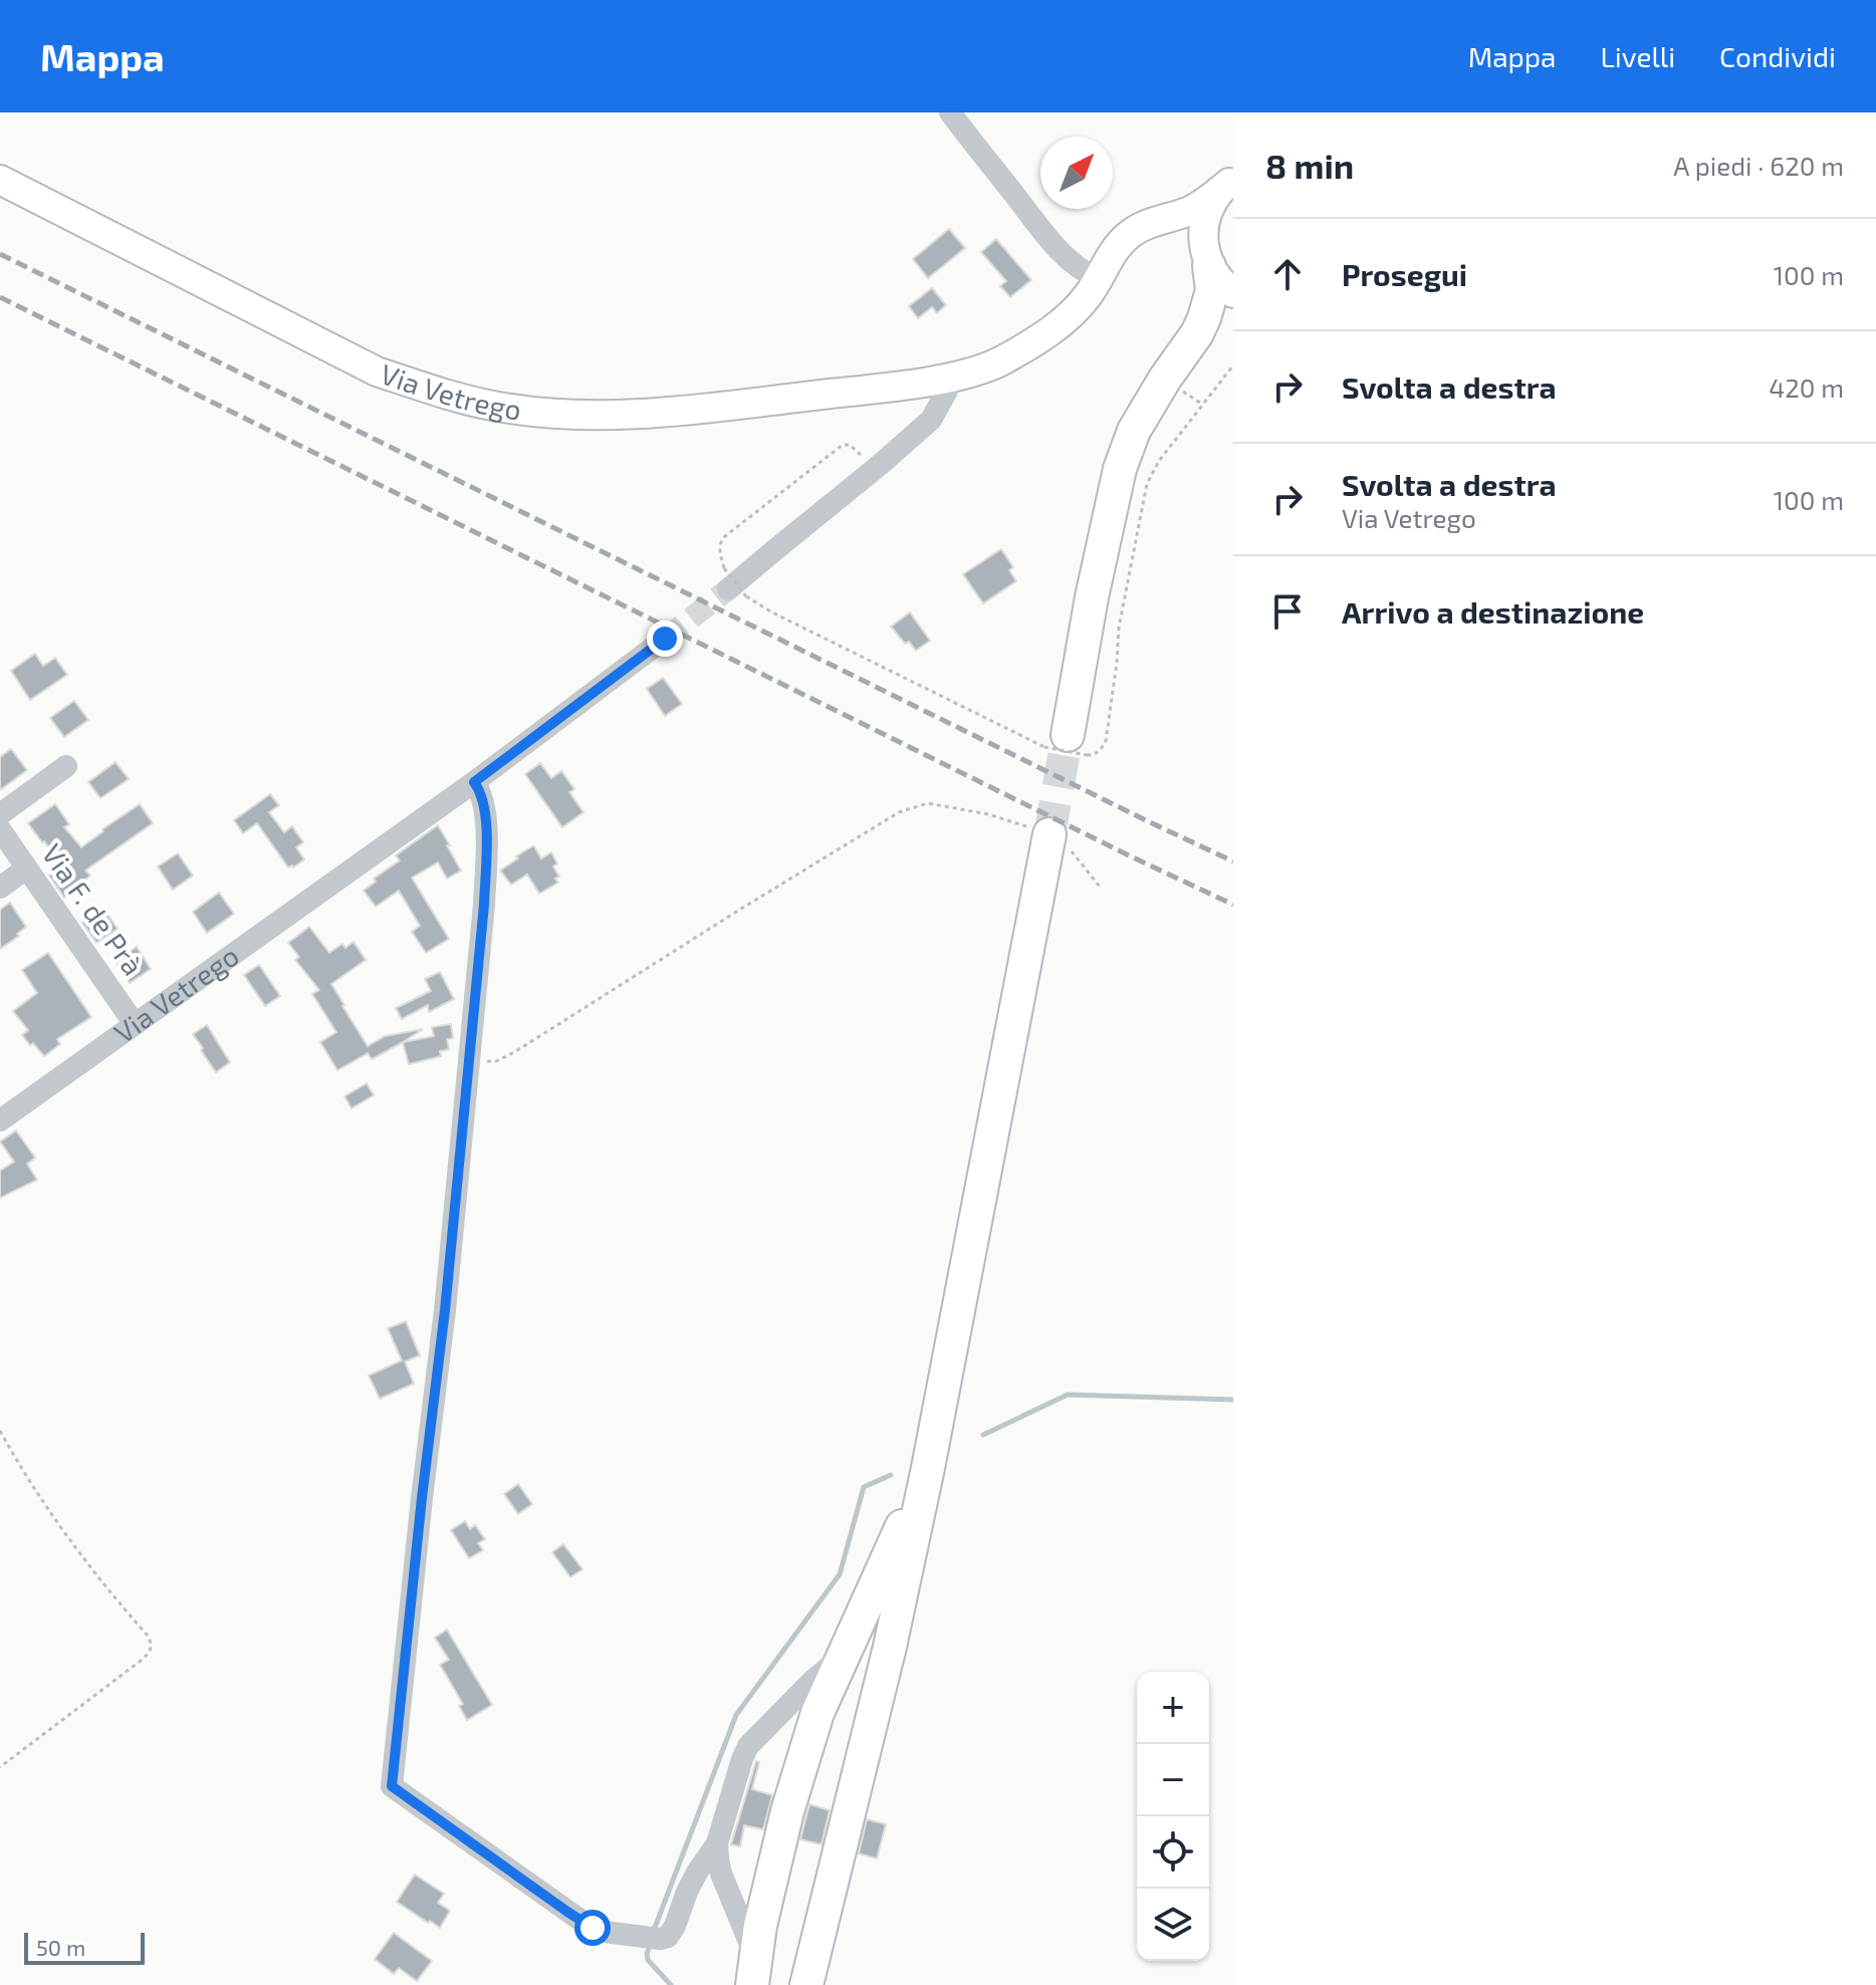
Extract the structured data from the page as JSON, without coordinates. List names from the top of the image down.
{
  "streets": {
    "main road": ["Via Vetrego"],
    "street": ["Via F. de Prà"]
  },
  "crossings": [
    ["Via Vetrego", "Via F. de Prà"]
  ],
  "scale_bar": "50 m",
  "north": "top right",
  "page": {
    "header": "Mappa",
    "nav": ["Mappa", "Livelli", "Condividi"],
    "heading": ["8 min", "A piedi · 620 m"],
    "list": [
      ["Prosegui", "100 m"],
      ["Svolta a destra", "420 m"],
      ["Svolta a destra", "Via Vetrego", "100 m"],
      "Arrivo a destinazione"
    ],
    "map_buttons": ["+", "−"],
    "scale": "50 m"
  }
}
